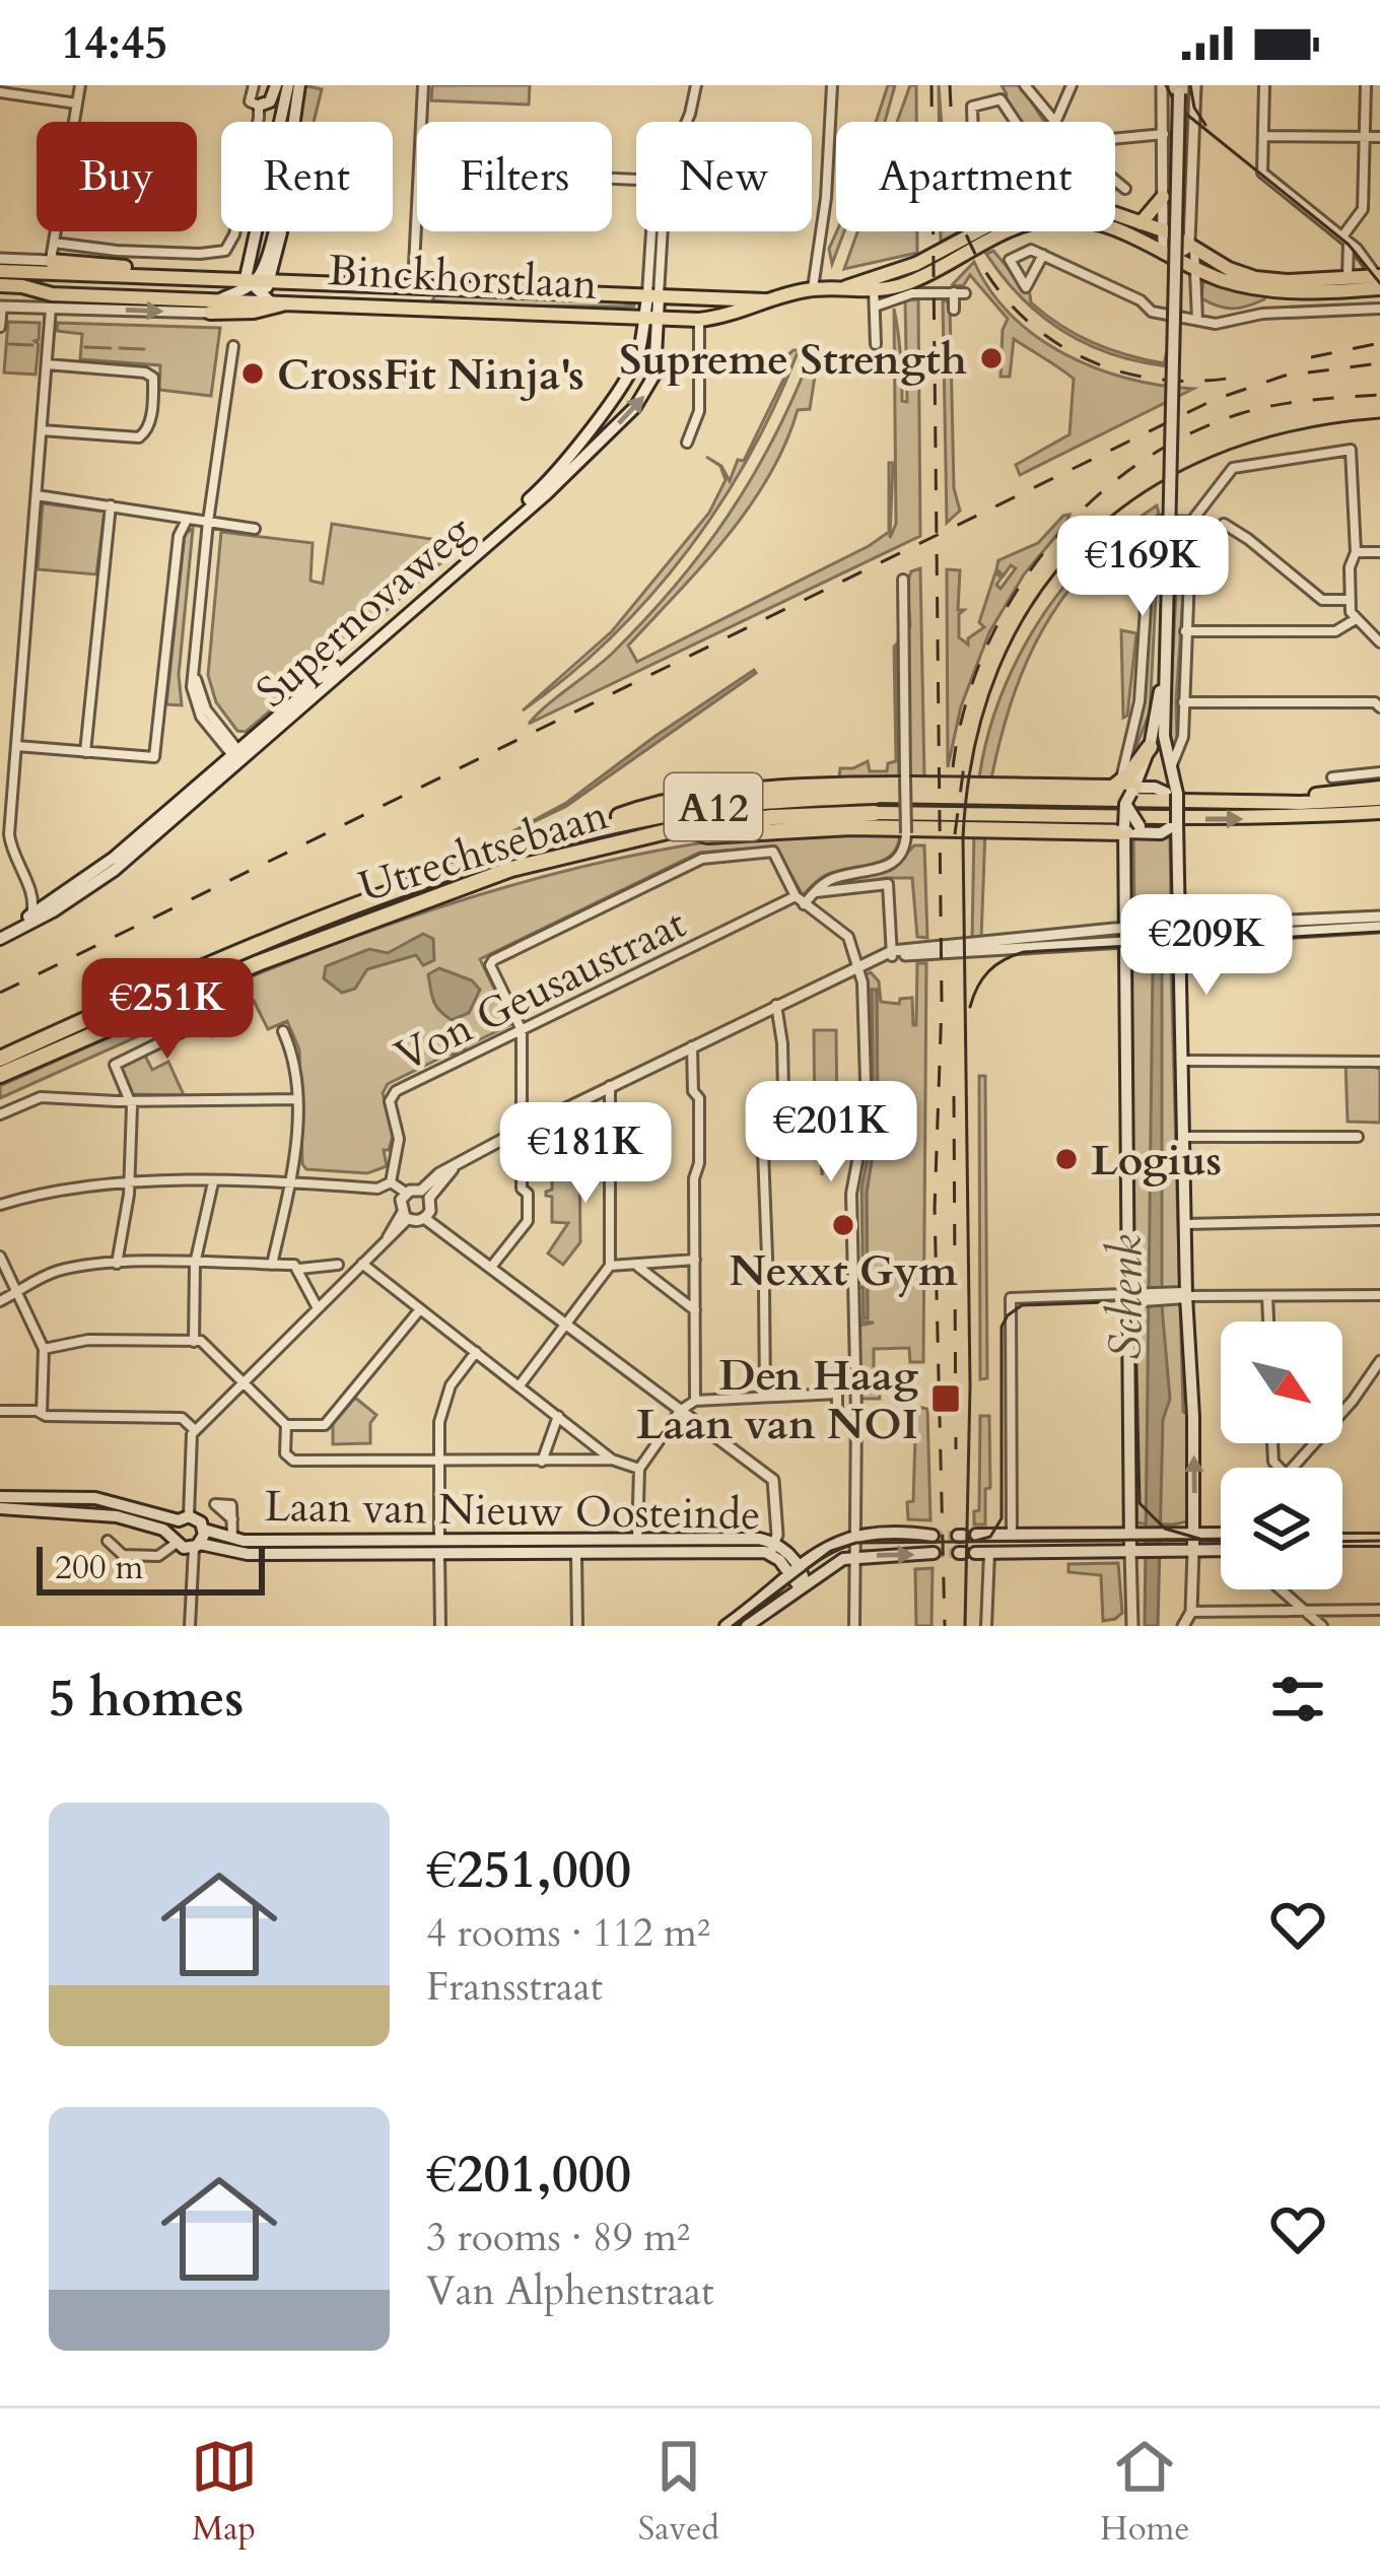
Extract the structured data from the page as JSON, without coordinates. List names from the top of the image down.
{
  "streets": {
    "highway": ["A12", "Utrechtsebaan"],
    "main road": ["Binckhorstlaan", "Supernovaweg", "Laan van Nieuw Oosteinde"],
    "street": ["Von Geusaustraat"]
  },
  "crossings": [
    ["Binckhorstlaan", "Supernovaweg"],
    ["A12", "Utrechtsebaan"]
  ],
  "water": ["Schenk"],
  "places": {
    "other": [
      "Supreme Strength",
      "CrossFit Ninja's",
      "Logius",
      "Nexxt Gym"
    ],
    "transit": ["Den Haag Laan van NOI"]
  },
  "scale_bar": "200 m",
  "north": "bottom right",
  "page": {
    "status": "14:45",
    "chip": [
      "Buy",
      "Rent",
      "Filters",
      "New",
      "Apartment"
    ],
    "price": [
      "€169K",
      "€209K",
      "€251K",
      "€201K",
      "€181K"
    ],
    "scale": "200 m",
    "heading": "5 homes",
    "list": [
      {
        "name": "€251,000",
        "note": "4 rooms · 112 m² · Fransstraat"
      },
      {
        "name": "€201,000",
        "note": "3 rooms · 89 m² · Van Alphenstraat"
      }
    ],
    "tabs": ["Map", "Saved", "Home"]
  }
}
